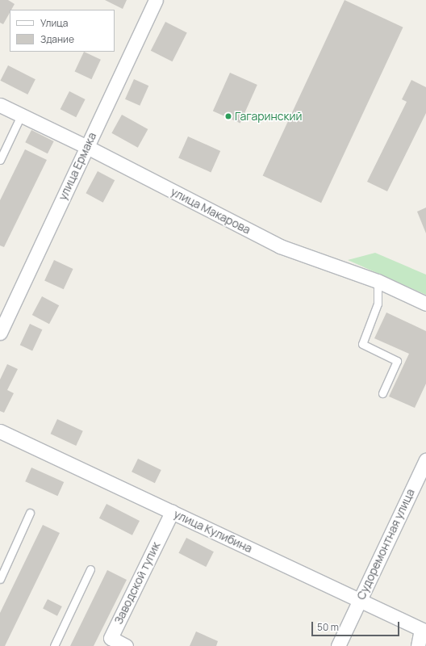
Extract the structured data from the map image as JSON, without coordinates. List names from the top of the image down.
{
  "streets": {
    "street": [
      "улица Ермака",
      "улица Макарова",
      "улица Кулибина",
      "Судоремонтная улица",
      "Заводской тупик"
    ]
  },
  "crossings": [
    ["улица Ермака", "улица Макарова"],
    ["улица Кулибина", "Судоремонтная улица"],
    ["улица Кулибина", "Заводской тупик"]
  ],
  "places": ["Гагаринский"],
  "legend": ["Улица", "Здание"],
  "scale_bar": "50 m"
}
